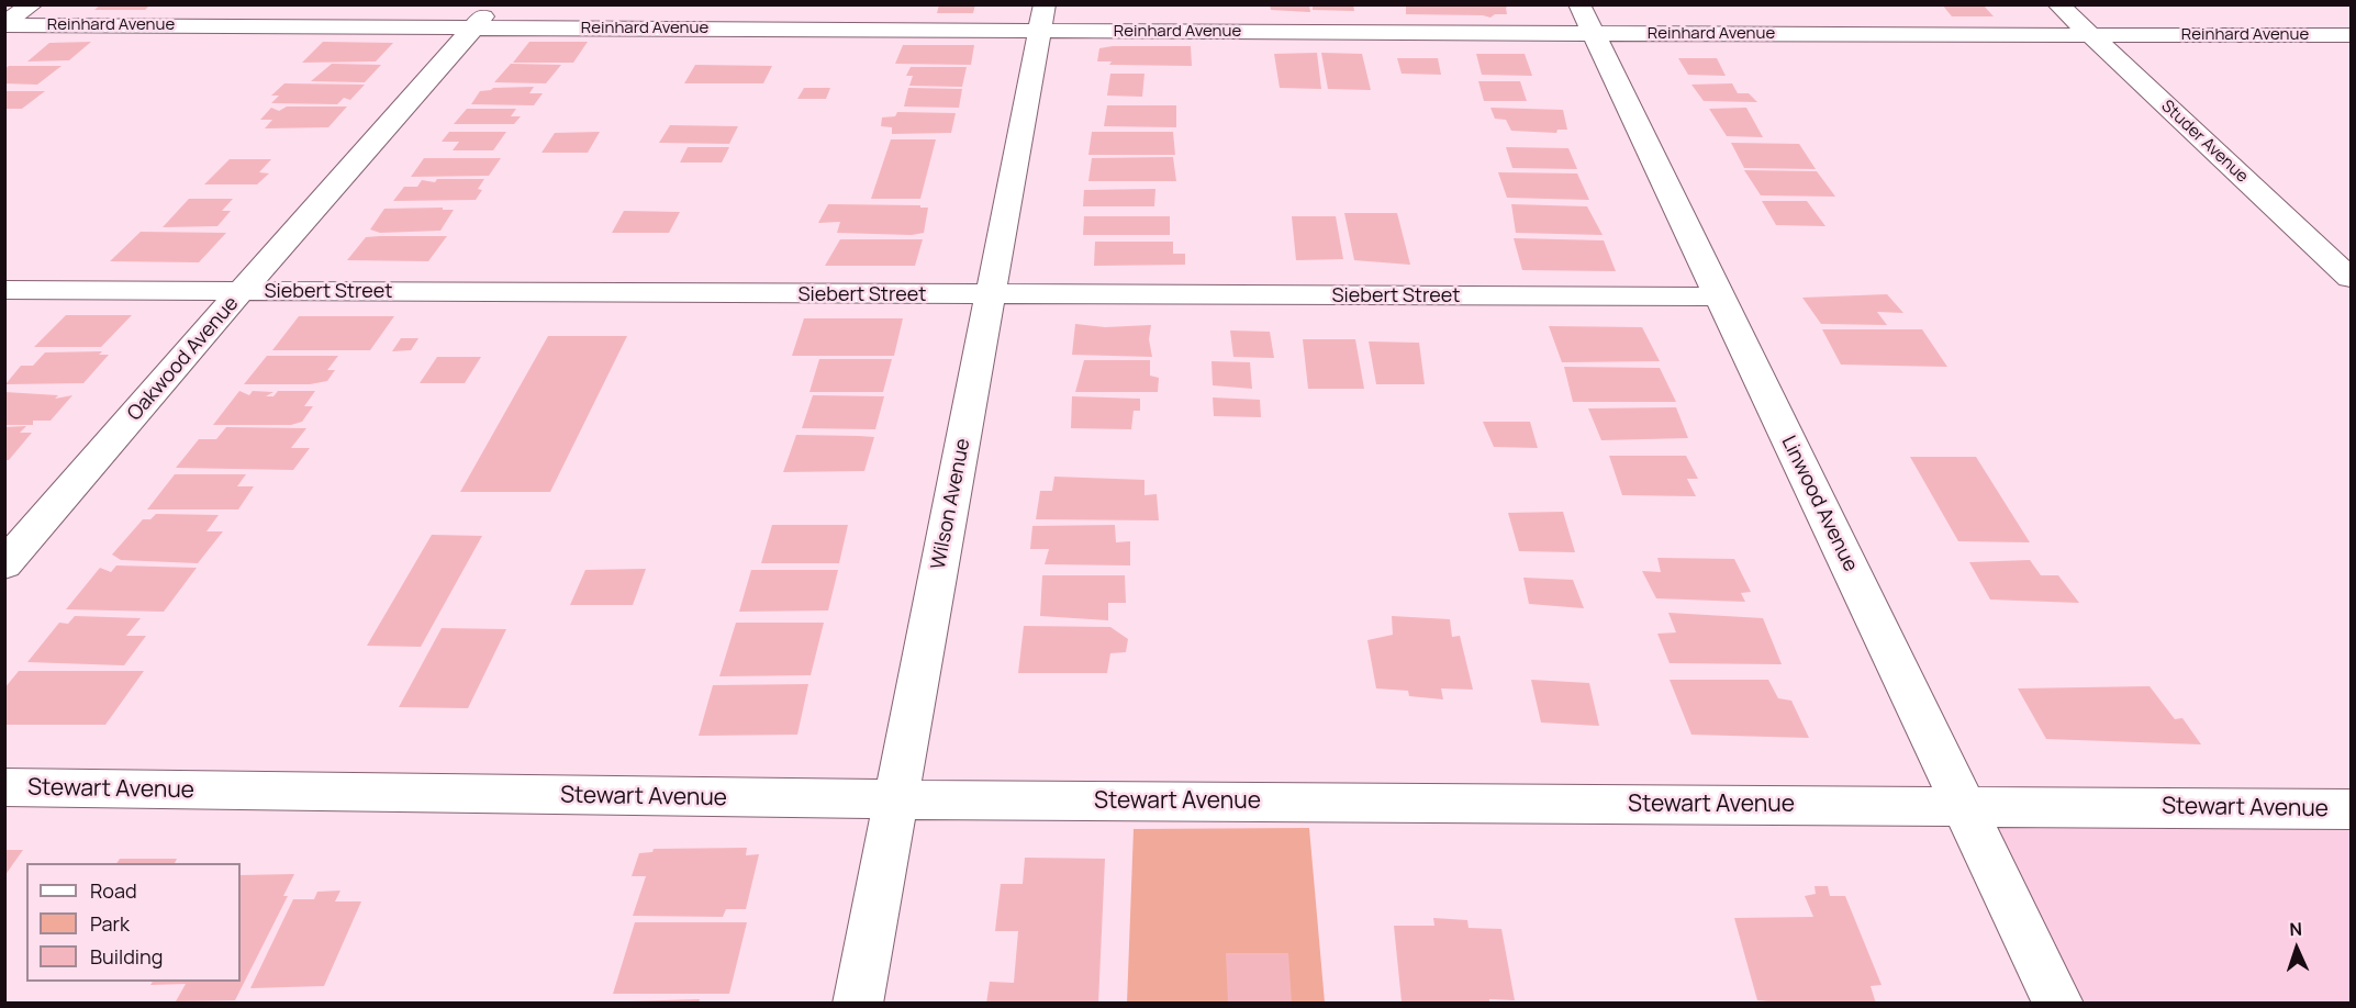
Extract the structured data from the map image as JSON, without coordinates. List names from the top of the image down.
{
  "streets": {
    "street": [
      "Reinhard Avenue",
      "Studer Avenue",
      "Siebert Street",
      "Oakwood Avenue",
      "Wilson Avenue",
      "Linwood Avenue",
      "Stewart Avenue"
    ]
  },
  "crossings": [
    ["Reinhard Avenue", "Studer Avenue"],
    ["Reinhard Avenue", "Oakwood Avenue"],
    ["Reinhard Avenue", "Wilson Avenue"],
    ["Reinhard Avenue", "Linwood Avenue"],
    ["Siebert Street", "Oakwood Avenue"],
    ["Siebert Street", "Wilson Avenue"],
    ["Siebert Street", "Linwood Avenue"],
    ["Wilson Avenue", "Stewart Avenue"],
    ["Linwood Avenue", "Stewart Avenue"]
  ],
  "legend": ["Road", "Park", "Building"],
  "north": "top"
}
